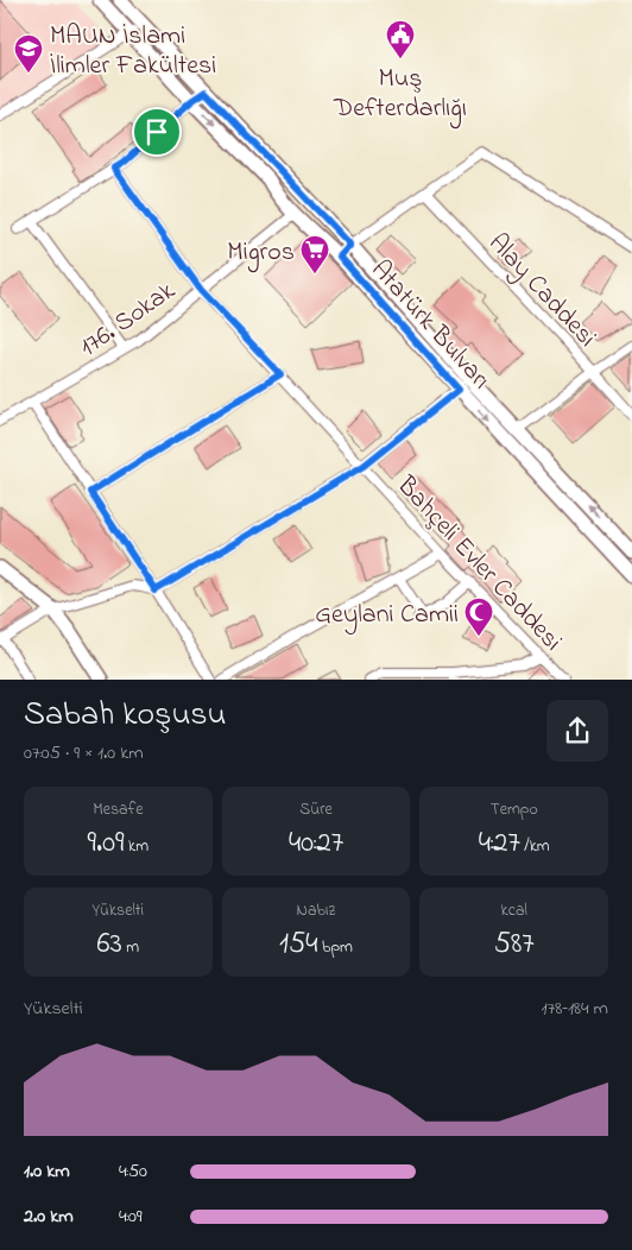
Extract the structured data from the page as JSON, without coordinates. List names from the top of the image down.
{
  "streets": {
    "main road": ["Atatürk Bulvarı"],
    "street": ["Alay Caddesi", "176. Sokak", "Bahçeli Evler Caddesi"]
  },
  "crossings": [
    ["176. Sokak", "Atatürk Bulvarı"],
    ["176. Sokak", "Bahçeli Evler Caddesi"]
  ],
  "places": {
    "public building": ["Muş Defterdarlığı"],
    "school or university": ["MAUN İslami İlimler Fakültesi"],
    "supermarket": ["Migros"],
    "mosque": ["Geylani Camii"]
  },
  "page": {
    "heading": ["Sabah koşusu", "07:05 · 9 × 1.0 km"],
    "stats": [
      ["Mesafe", "9.09 km"],
      ["Süre", "40:27"],
      ["Tempo", "4:27 /km"],
      ["Yükselti", "63 m"],
      ["Nabız", "154 bpm"],
      ["kcal", "587"]
    ],
    "chart": ["Yükselti", "178–184 m"],
    "list": [
      {
        "name": "1.0 km",
        "note": "4:50"
      },
      {
        "name": "2.0 km",
        "note": "4:09"
      }
    ]
  }
}
